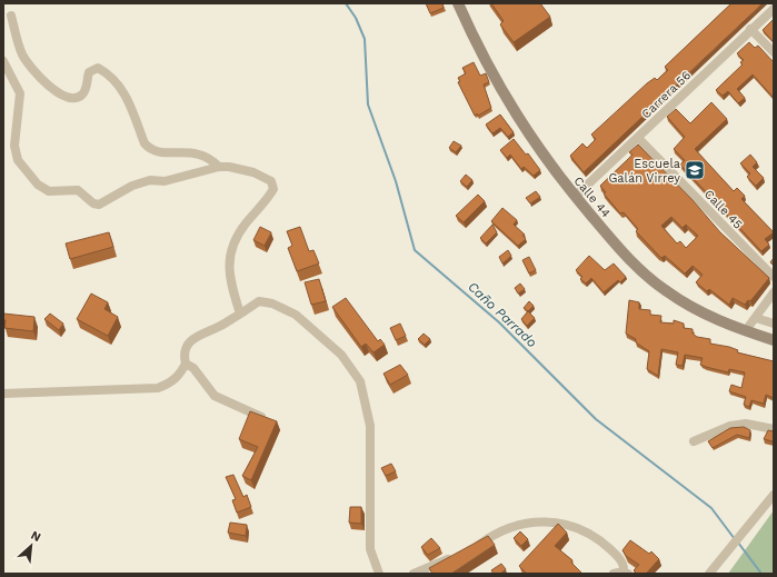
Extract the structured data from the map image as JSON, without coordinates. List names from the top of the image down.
{
  "streets": {
    "main road": ["Calle 44"],
    "street": ["Carrera 56", "Calle 45"]
  },
  "crossings": [
    ["Carrera 56", "Calle 44"],
    ["Carrera 56", "Calle 45"]
  ],
  "water": ["Caño Parrado"],
  "places": {
    "school or university": ["Escuela Galán Virrey"]
  },
  "north": "top right"
}
